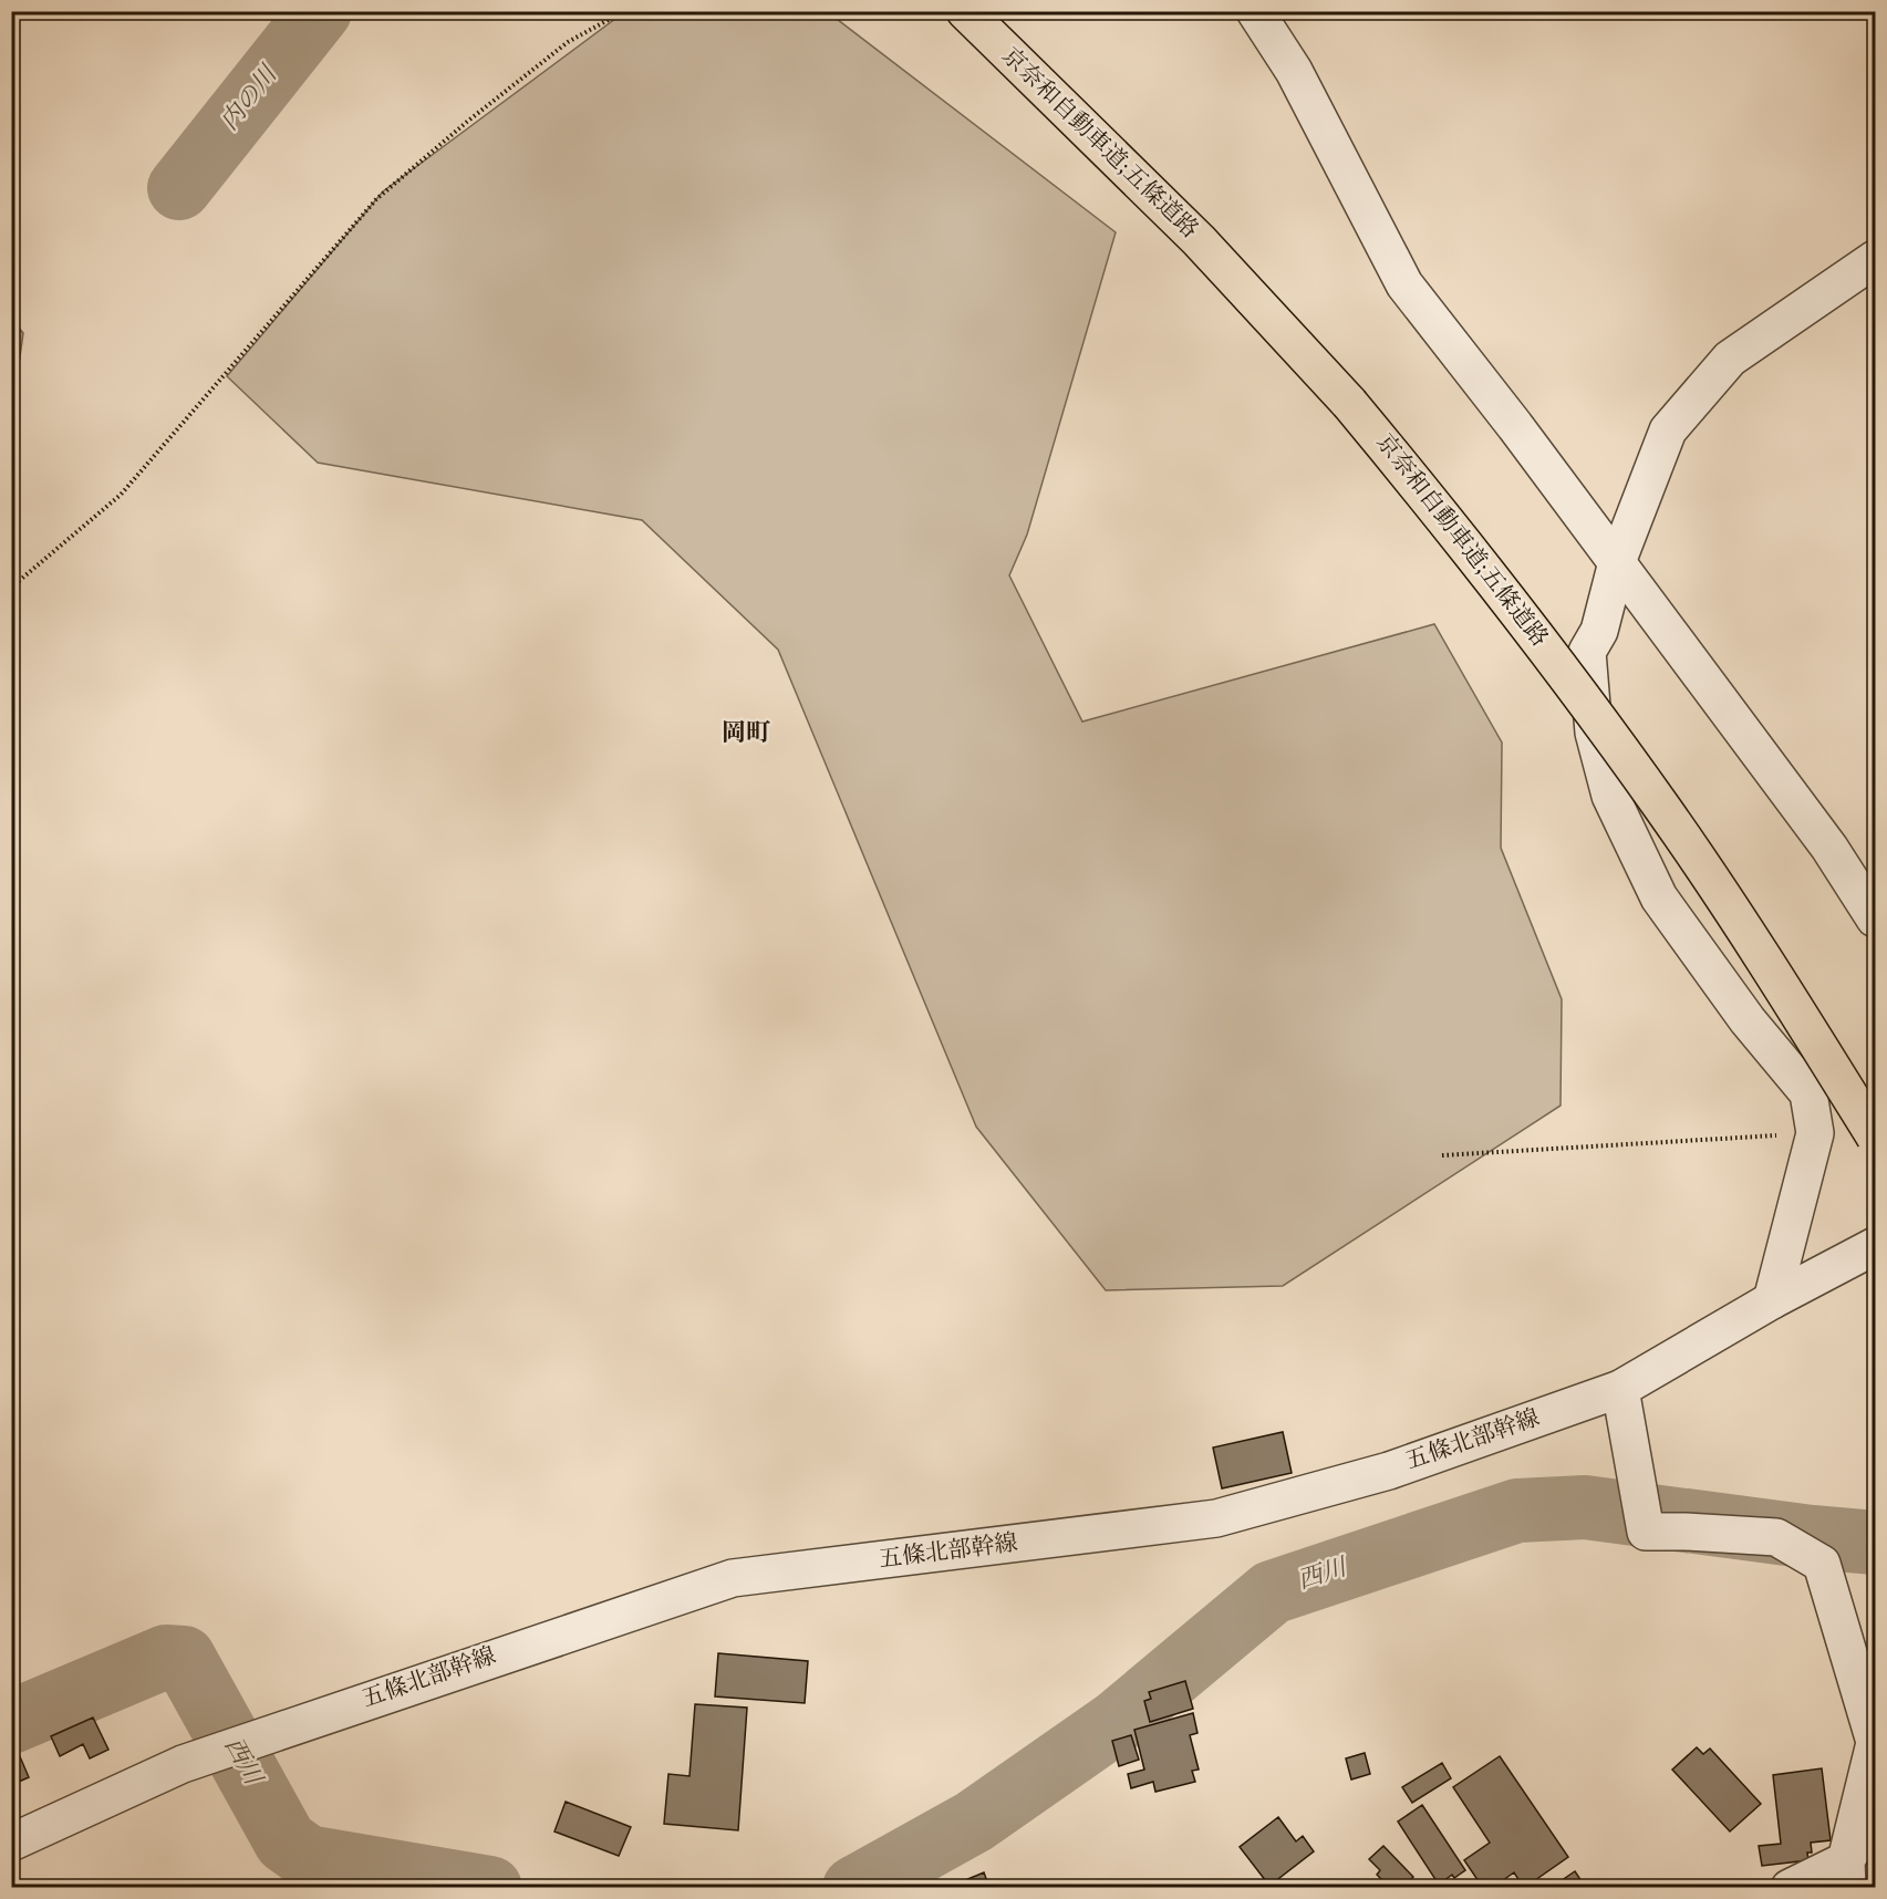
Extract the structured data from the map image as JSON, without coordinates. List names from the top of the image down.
{
  "streets": {
    "highway": ["京奈和自動車道;五條道路"],
    "street": ["五條北部幹線"]
  },
  "districts": ["岡町"],
  "water": ["内の川", "西川"]
}
